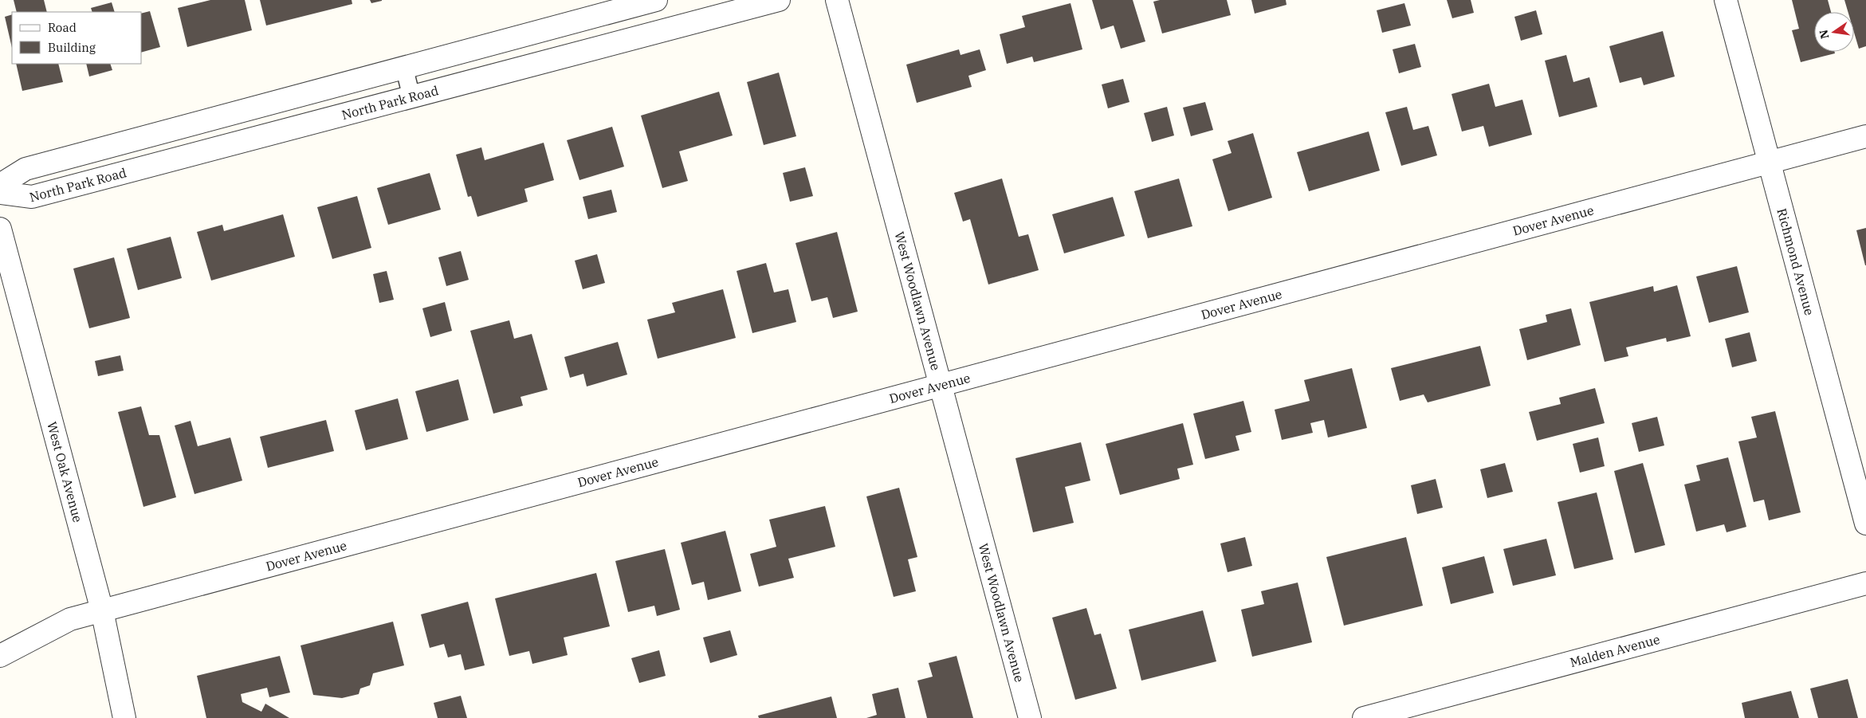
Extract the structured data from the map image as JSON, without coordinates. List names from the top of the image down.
{
  "streets": {
    "street": [
      "North Park Road",
      "Dover Avenue",
      "Richmond Avenue",
      "West Woodlawn Avenue",
      "West Oak Avenue",
      "Malden Avenue"
    ]
  },
  "crossings": [
    ["Dover Avenue", "Richmond Avenue"],
    ["Dover Avenue", "West Woodlawn Avenue"],
    ["Dover Avenue", "West Oak Avenue"]
  ],
  "legend": ["Road", "Building"],
  "north": "left"
}
